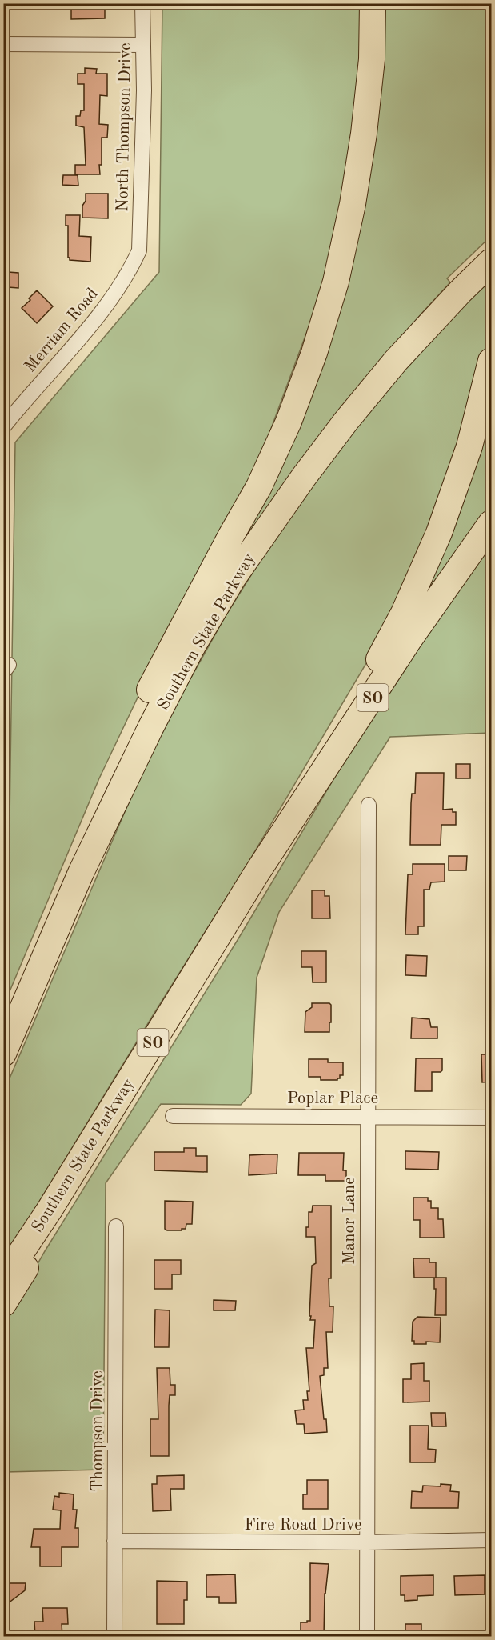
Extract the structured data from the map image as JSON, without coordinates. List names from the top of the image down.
{
  "streets": {
    "highway": ["Southern State Parkway", "SO"],
    "street": [
      "North Thompson Drive",
      "Merriam Road",
      "Poplar Place",
      "Manor Lane",
      "Thompson Drive",
      "Fire Road Drive"
    ]
  },
  "crossings": [
    ["North Thompson Drive", "Merriam Road"],
    ["Poplar Place", "Manor Lane"],
    ["Manor Lane", "Fire Road Drive"],
    ["Thompson Drive", "Fire Road Drive"]
  ]
}
